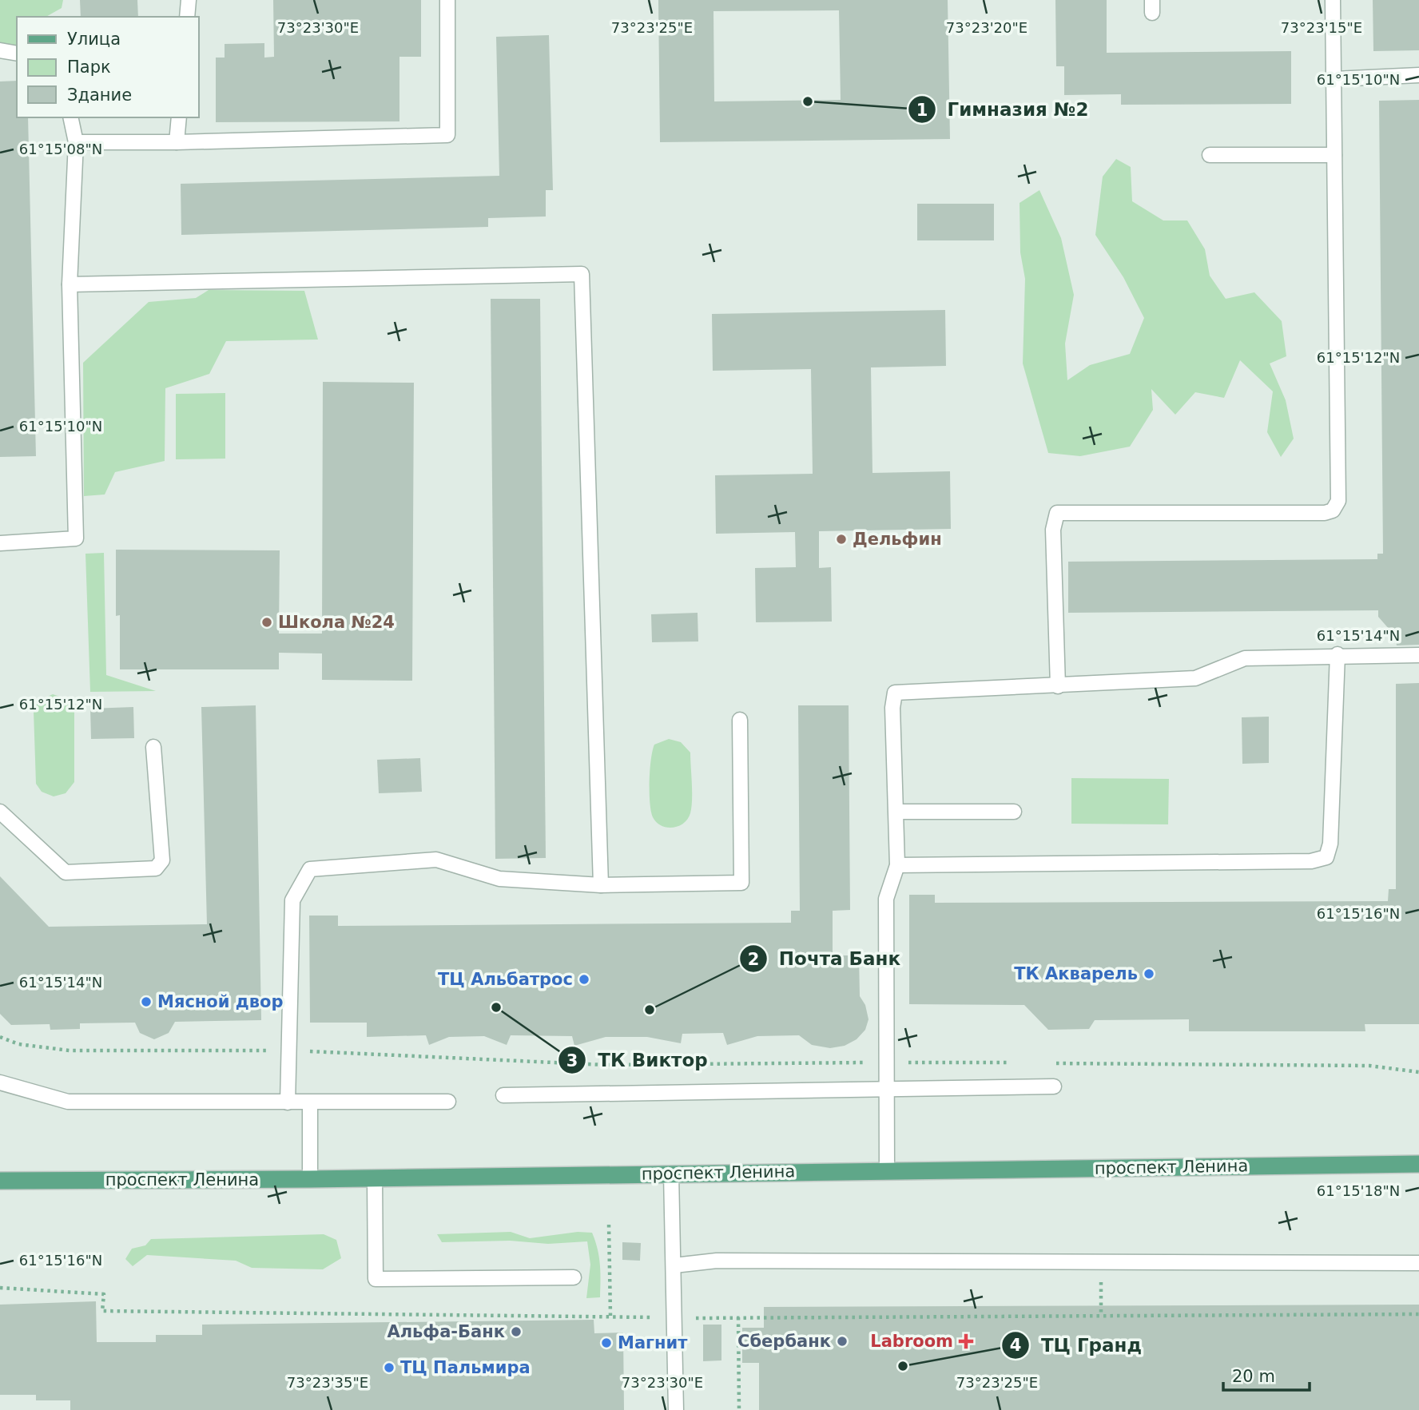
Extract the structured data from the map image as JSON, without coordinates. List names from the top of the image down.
{
  "streets": {
    "main road": ["проспект Ленина"]
  },
  "places": {
    "other": [
      "Гимназия №2",
      "Дельфин",
      "Школа №24",
      "ТК Акварель",
      "ТЦ Альбатрос",
      "Мясной двор",
      "ТК Виктор",
      "Почта Банк",
      "Альфа-Банк",
      "Сбербанк",
      "Магнит",
      "ТЦ Гранд",
      "ТЦ Пальмира"
    ],
    "health": ["Labroom"]
  },
  "legend": ["Улица", "Парк", "Здание"],
  "scale_bar": "20 m",
  "coordinates": [
    "73°23'30\"E",
    "73°23'25\"E",
    "73°23'20\"E",
    "73°23'15\"E",
    "61°15'10\"N",
    "61°15'08\"N",
    "61°15'12\"N",
    "61°15'14\"N",
    "61°15'16\"N",
    "61°15'18\"N",
    "73°23'35\"E"
  ]
}
